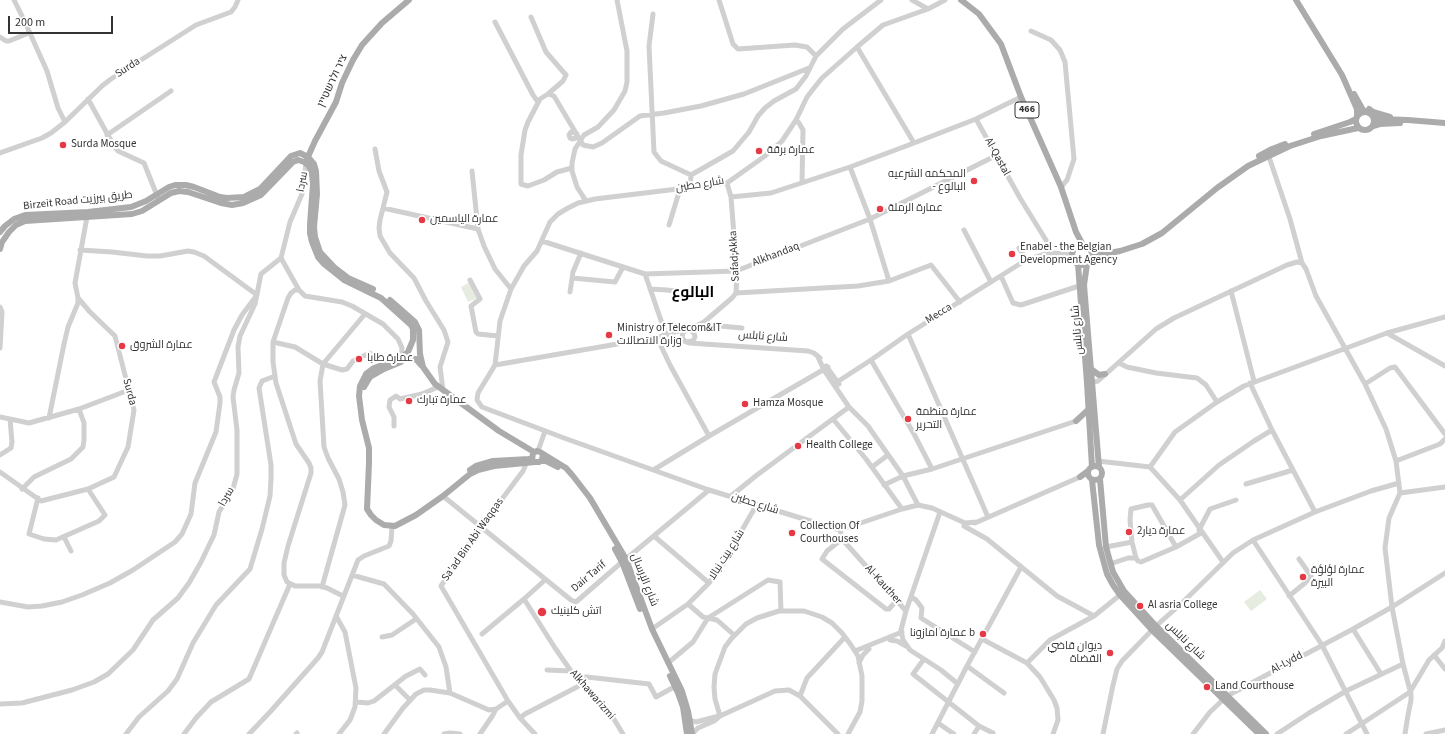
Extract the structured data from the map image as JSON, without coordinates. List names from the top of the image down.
{
  "streets": {
    "main road": [
      "ציר ולרשטיין",
      "466",
      "Birzeit Road طريق بيرزيت",
      "شارع نابلس",
      "شارع الإرسال"
    ],
    "street": [
      "Surda",
      "Al-Qastal",
      "سردا",
      "شارع حطين",
      "Alkhandaq",
      "Safad;Akka",
      "Mecca",
      "Sa'ad Bin Abi Waqqas",
      "شارع بيت نبالا",
      "Dair Tarif",
      "Al-Kauther",
      "Al-Lydd",
      "Alkhawarizmi"
    ]
  },
  "crossings": [
    ["ציר ולרשטיין", "سردا"],
    ["ציר ולרשטיין", "Birzeit Road طريق بيرزيت"],
    ["466", "Mecca"],
    ["466", "شارع نابلس"],
    ["Al-Qastal", "Alkhandaq"],
    ["Al-Qastal", "Mecca"],
    ["سردا", "Birzeit Road طريق بيرزيت"],
    ["شارع حطين", "Alkhandaq"],
    ["شارع حطين", "Safad;Akka"],
    ["شارع حطين", "شارع بيت نبالا"],
    ["شارع حطين", "Al-Kauther"],
    ["Alkhandaq", "Safad;Akka"],
    ["Mecca", "شارع نابلس"],
    ["شارع نابلس", "Al-Lydd"],
    ["شارع بيت نبالا", "شارع الإرسال"],
    ["Dair Tarif", "شارع الإرسال"]
  ],
  "districts": ["البالوع"],
  "places": [
    "Surda Mosque",
    "عمارة برقة",
    "المحكمه الشرعيه - البالوع",
    "عمارة الرملة",
    "عمارة الياسمين",
    "Enabel - the Belgian Development Agency",
    "Ministry of Telecom&IT وزارة الاتصالات",
    "عمارة الشروق",
    "عمارة طابا",
    "عمارة تبارك",
    "Hamza Mosque",
    "عمارة منظمة التحرير",
    "Health College",
    "عمارة ديار2",
    "Collection Of Courthouses",
    "عمارة لؤلؤة البيرة",
    "Al asria College",
    "اتش كلينيك",
    "عمارة امازونا b",
    "ديوان قاضي القضاة",
    "Land Courthouse"
  ],
  "scale_bar": "200 m"
}
